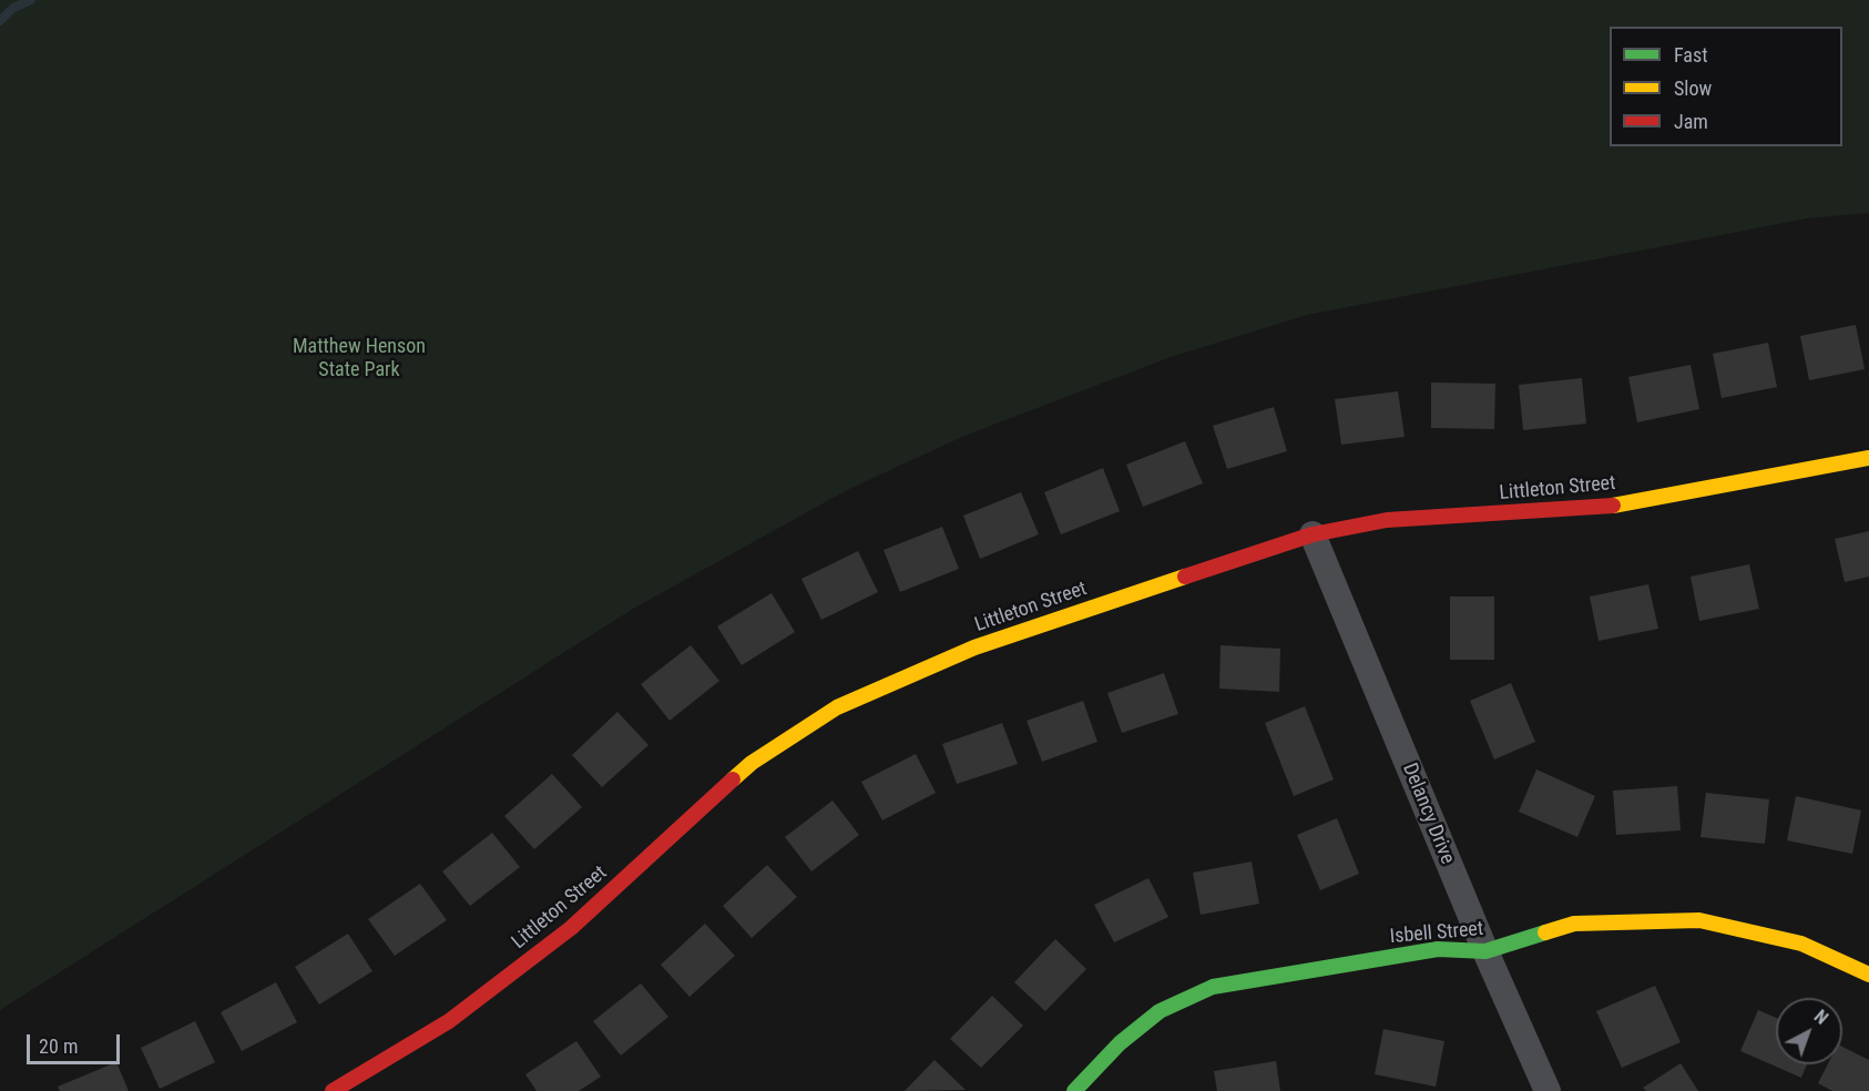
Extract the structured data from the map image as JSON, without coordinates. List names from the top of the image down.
{
  "streets": {
    "street": ["Littleton Street", "Delancy Drive", "Isbell Street"]
  },
  "crossings": [
    ["Littleton Street", "Delancy Drive"],
    ["Delancy Drive", "Isbell Street"]
  ],
  "parks": ["Matthew Henson State Park"],
  "legend": ["Fast", "Slow", "Jam"],
  "scale_bar": "20 m",
  "north": "top right"
}
